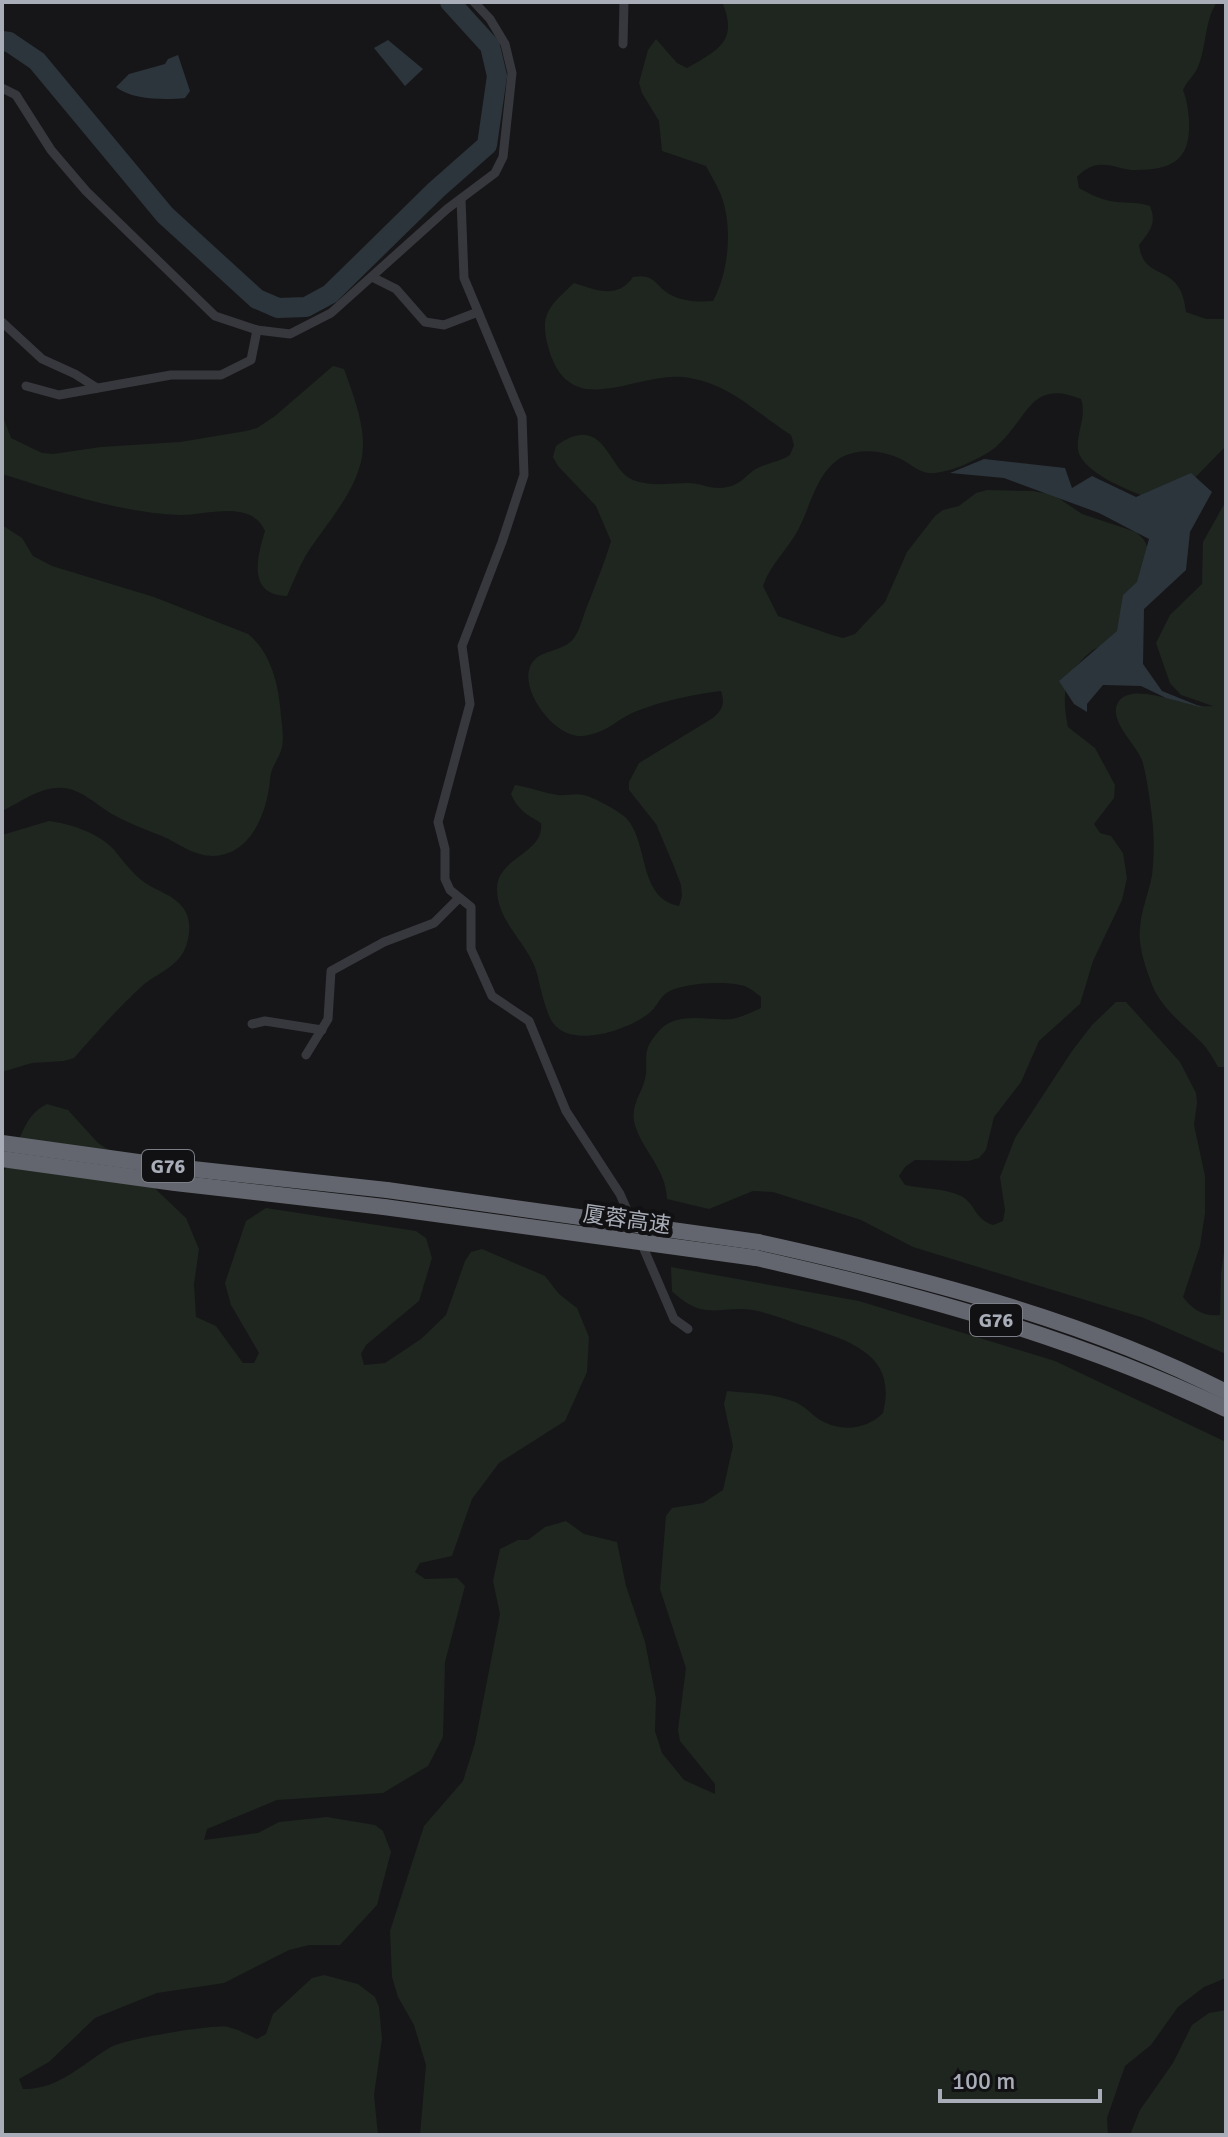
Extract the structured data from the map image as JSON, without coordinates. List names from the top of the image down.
{
  "streets": {
    "highway": ["G76", "厦蓉高速"]
  },
  "scale_bar": "100 m"
}
